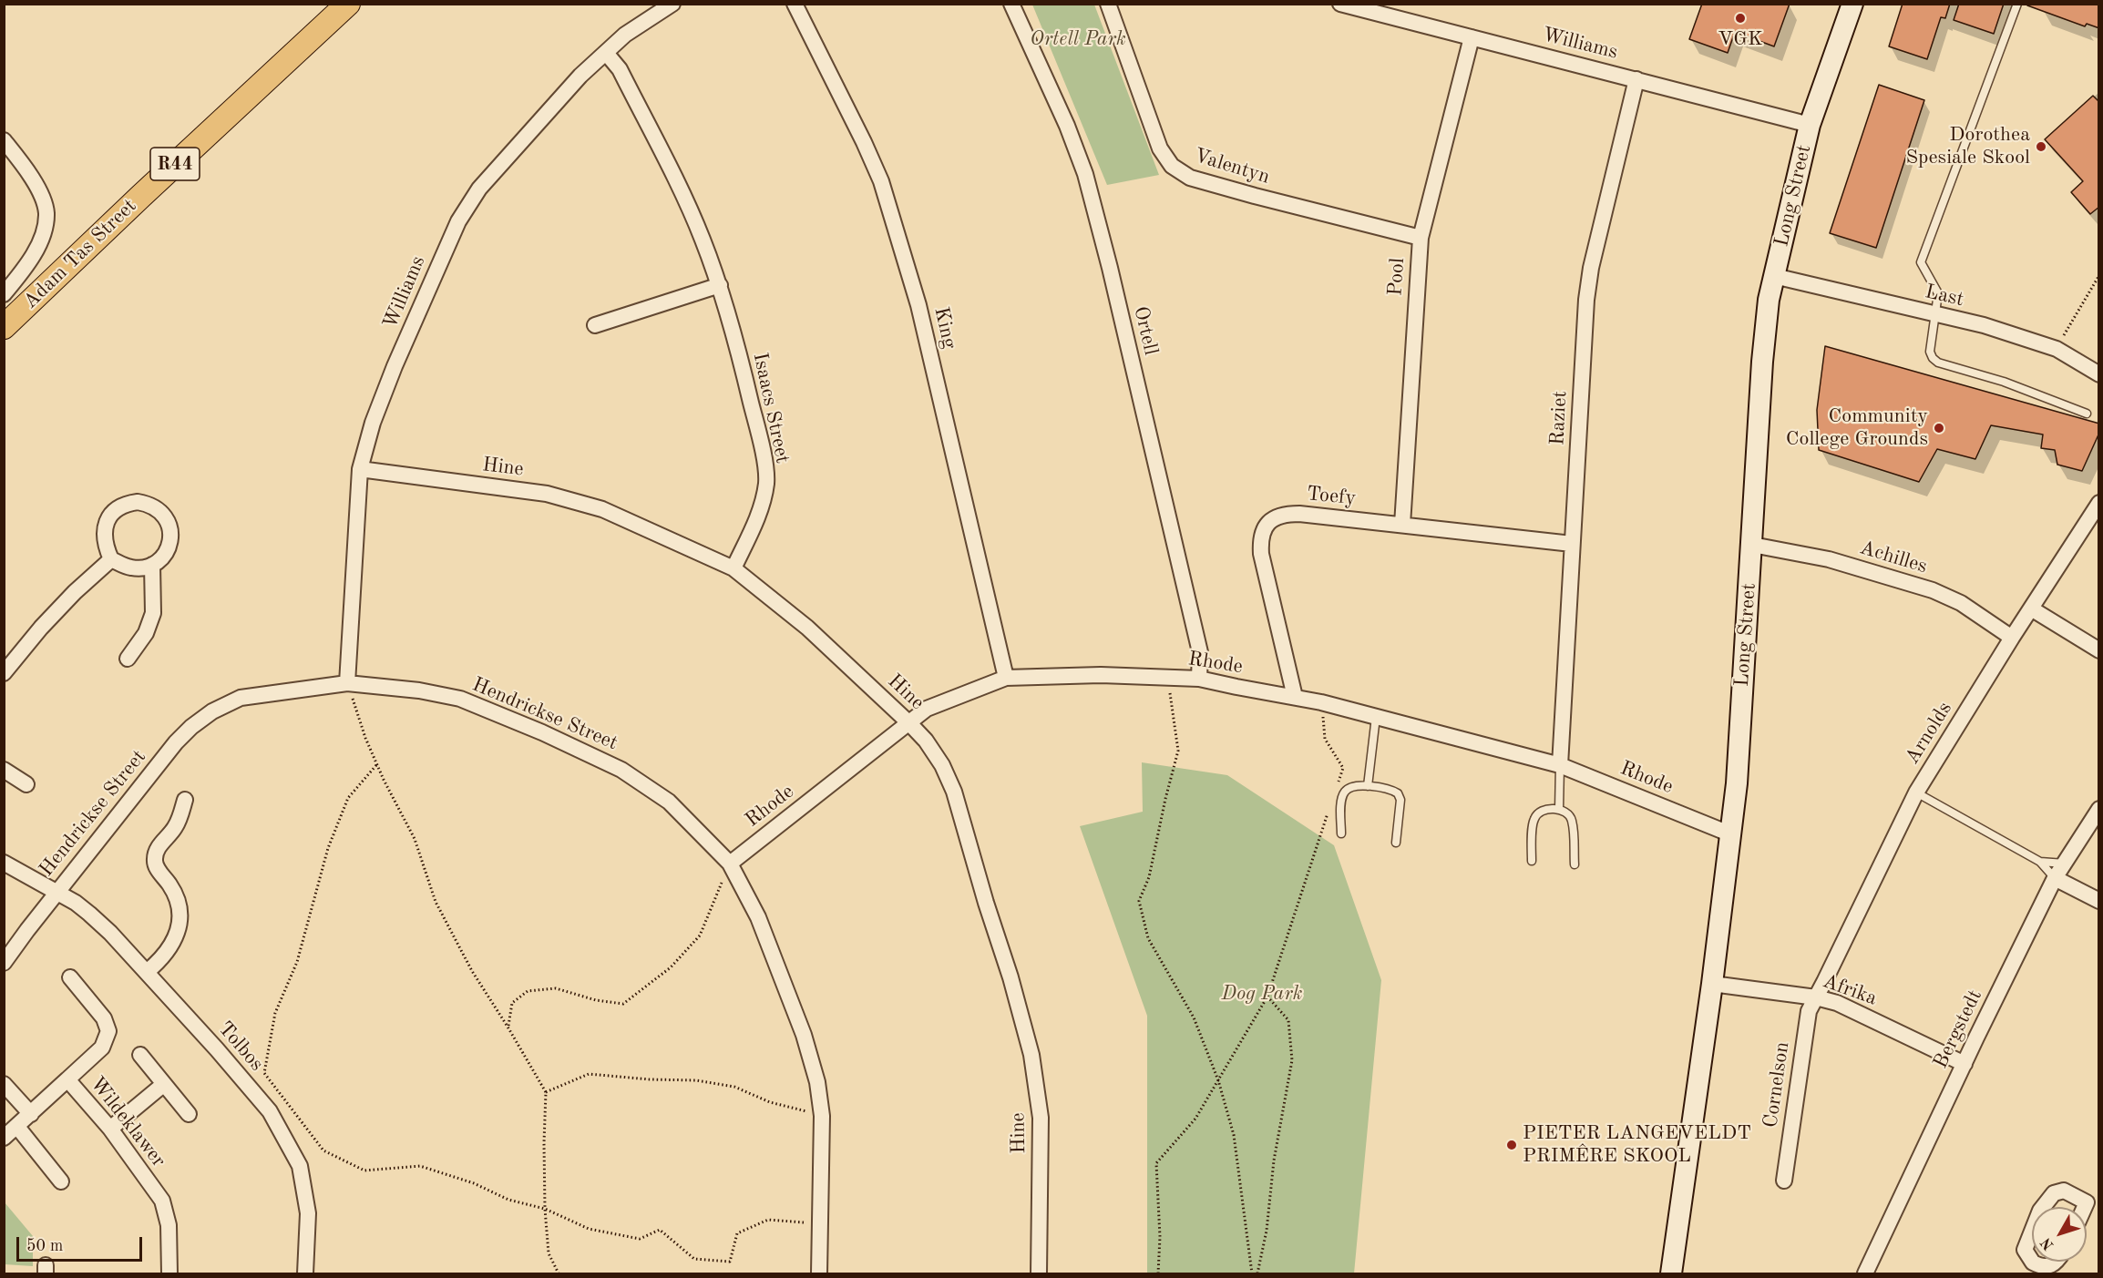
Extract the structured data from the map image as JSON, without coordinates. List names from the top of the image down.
{
  "streets": {
    "main road": ["R44", "Adam Tas Street"],
    "street": [
      "Williams",
      "Valentyn",
      "Long Street",
      "Pool",
      "Last",
      "King",
      "Ortell",
      "Isaacs Street",
      "Raziet",
      "Hine",
      "Toefy",
      "Achilles",
      "Rhode",
      "Hendrickse Street",
      "Arnolds",
      "Afrika",
      "Bergstedt",
      "Tolbos",
      "Cornelson",
      "Wildeklawer"
    ]
  },
  "crossings": [
    ["Williams", "Long Street"],
    ["Williams", "Pool"],
    ["Williams", "Isaacs Street"],
    ["Williams", "Raziet"],
    ["Williams", "Hine"],
    ["Williams", "Hendrickse Street"],
    ["Valentyn", "Pool"],
    ["Long Street", "Last"],
    ["Long Street", "Achilles"],
    ["Long Street", "Rhode"],
    ["Long Street", "Afrika"],
    ["Pool", "Toefy"],
    ["King", "Rhode"],
    ["Ortell", "Rhode"],
    ["Isaacs Street", "Hine"],
    ["Raziet", "Toefy"],
    ["Raziet", "Rhode"],
    ["Hine", "Rhode"],
    ["Toefy", "Rhode"],
    ["Achilles", "Arnolds"],
    ["Rhode", "Hendrickse Street"],
    ["Hendrickse Street", "Tolbos"],
    ["Arnolds", "Afrika"],
    ["Arnolds", "Cornelson"],
    ["Afrika", "Bergstedt"],
    ["Afrika", "Cornelson"]
  ],
  "parks": ["Ortell Park", "Dog Park"],
  "places": [
    "VGK",
    "Dorothea Spesiale Skool",
    "Community College Grounds",
    "PIETER LANGEVELDT PRIMÊRE SKOOL"
  ],
  "scale_bar": "50 m",
  "north": "bottom left"
}
